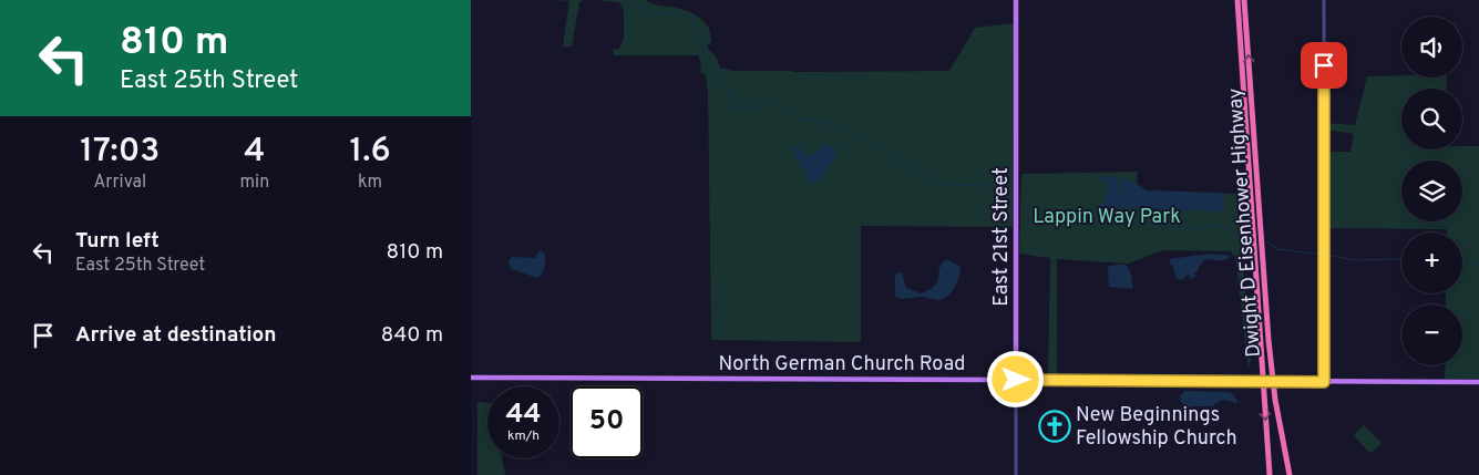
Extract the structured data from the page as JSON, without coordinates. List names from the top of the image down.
{
  "streets": {
    "highway": ["Dwight D Eisenhower Highway"],
    "main road": ["East 21st Street", "North German Church Road"]
  },
  "crossings": [
    ["East 21st Street", "North German Church Road"]
  ],
  "parks": ["Lappin Way Park"],
  "places": {
    "church": ["New Beginnings Fellowship Church"]
  },
  "page": {
    "turn": ["810 m", "East 25th Street"],
    "map_buttons": ["+", "−"],
    "eta": [
      "17:03",
      "Arrival",
      "4",
      "min",
      "1.6",
      "km"
    ],
    "list": [
      {
        "name": "Turn left",
        "note": "East 25th Street",
        "value": "810 m"
      },
      {
        "name": "Arrive at destination",
        "value": "840 m"
      }
    ],
    "speed": "44 km/h",
    "limit": "50"
  }
}
